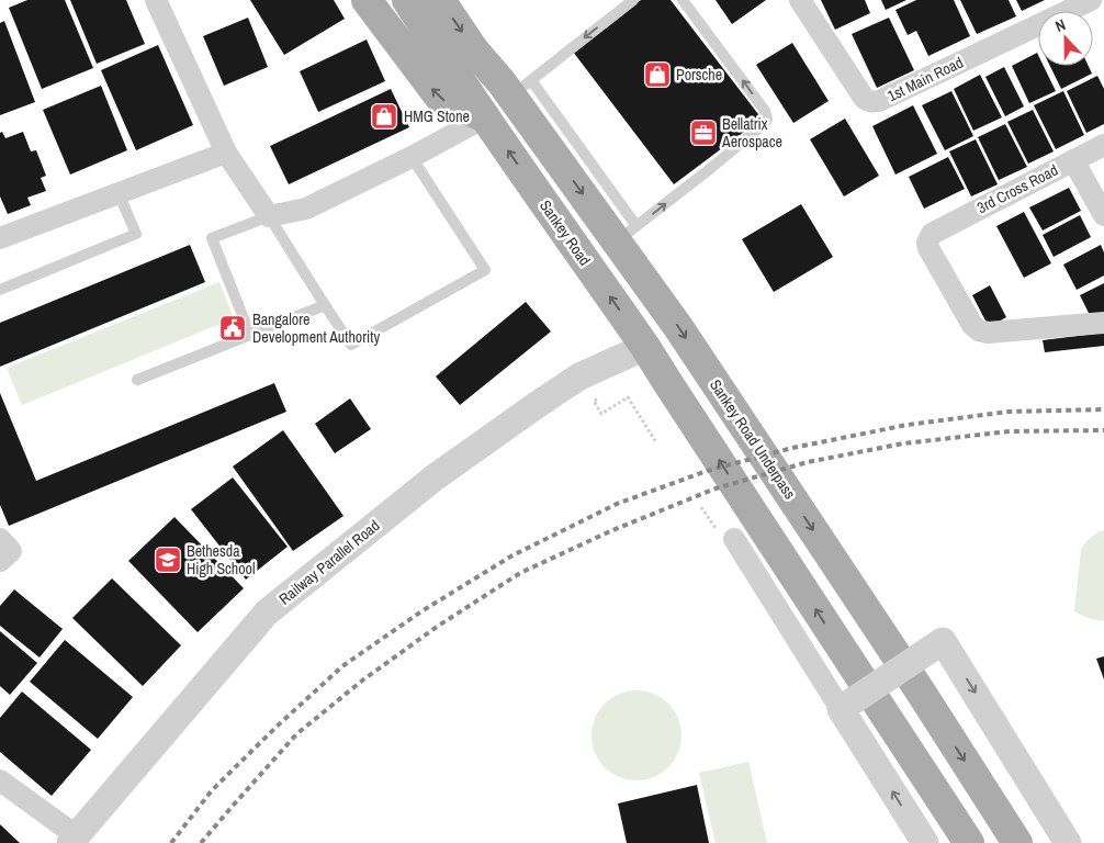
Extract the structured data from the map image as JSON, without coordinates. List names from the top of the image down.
{
  "streets": {
    "main road": ["Sankey Road", "Sankey Road Underpass"],
    "street": ["1st Main Road", "3rd Cross Road", "Railway Parallel Road"]
  },
  "crossings": [
    ["Sankey Road", "Railway Parallel Road"]
  ],
  "places": {
    "shop": ["Porsche", "HMG Stone"],
    "office": ["Bellatrix Aerospace"],
    "public building": ["Bangalore Development Authority"],
    "school or university": ["Bethesda High School"]
  },
  "north": "top"
}
